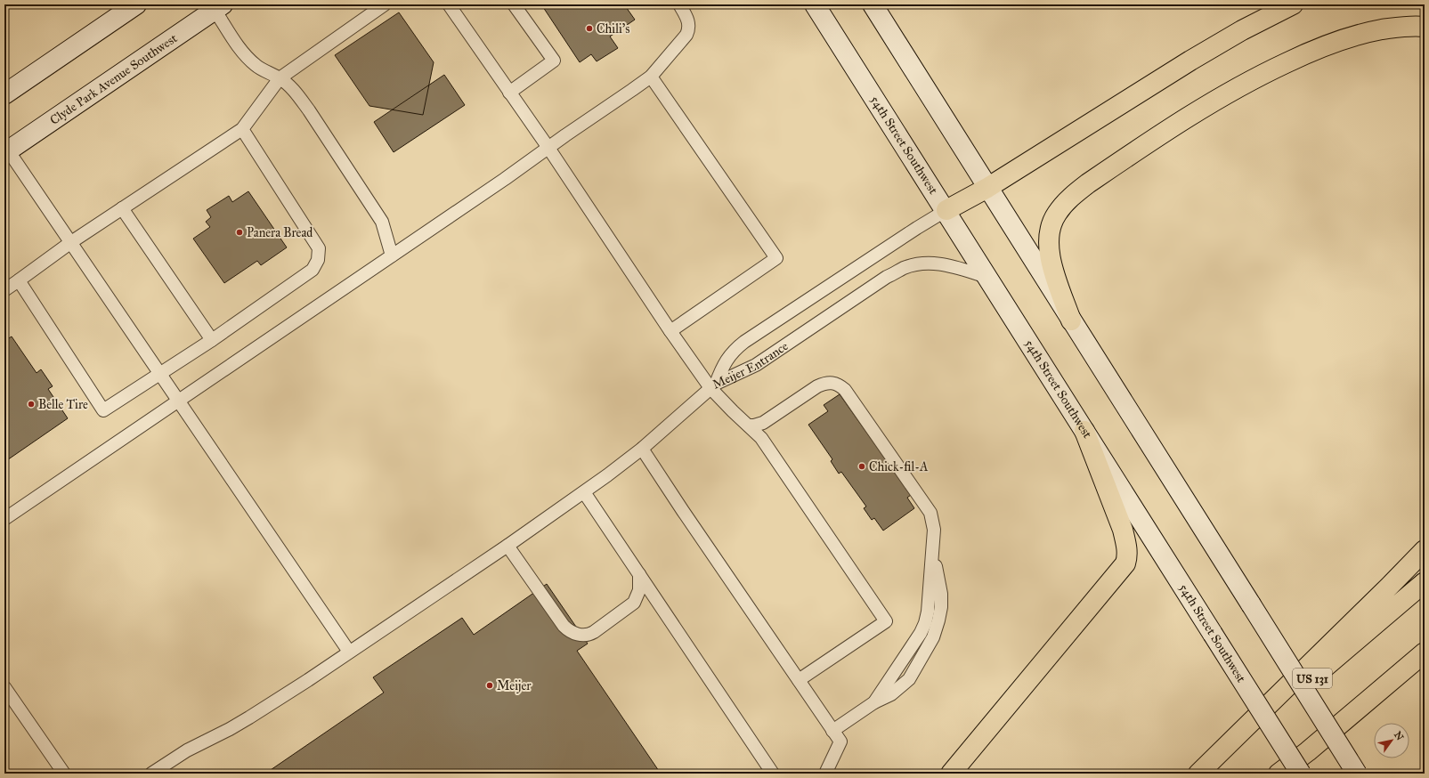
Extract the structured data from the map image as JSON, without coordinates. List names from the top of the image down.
{
  "streets": {
    "highway": ["US 131"],
    "main road": ["Clyde Park Avenue Southwest", "54th Street Southwest"],
    "lane": ["Meijer Entrance"]
  },
  "crossings": [
    ["54th Street Southwest", "Meijer Entrance"]
  ],
  "places": [
    "Chili's",
    "Panera Bread",
    "Belle Tire",
    "Chick-fil-A",
    "Meijer"
  ],
  "north": "top right"
}
